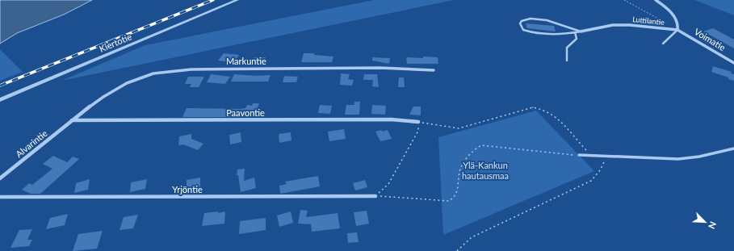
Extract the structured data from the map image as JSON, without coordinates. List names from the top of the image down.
{
  "streets": {
    "street": [
      "Luttilantie",
      "Voimatie",
      "Kiertotie",
      "Markuntie",
      "Paavontie",
      "Alvarintie",
      "Yrjöntie"
    ]
  },
  "crossings": [
    ["Luttilantie", "Voimatie"],
    ["Markuntie", "Paavontie"],
    ["Markuntie", "Alvarintie"],
    ["Paavontie", "Alvarintie"]
  ],
  "parks": ["Ylä-Kankun hautausmaa"],
  "north": "bottom right"
}
